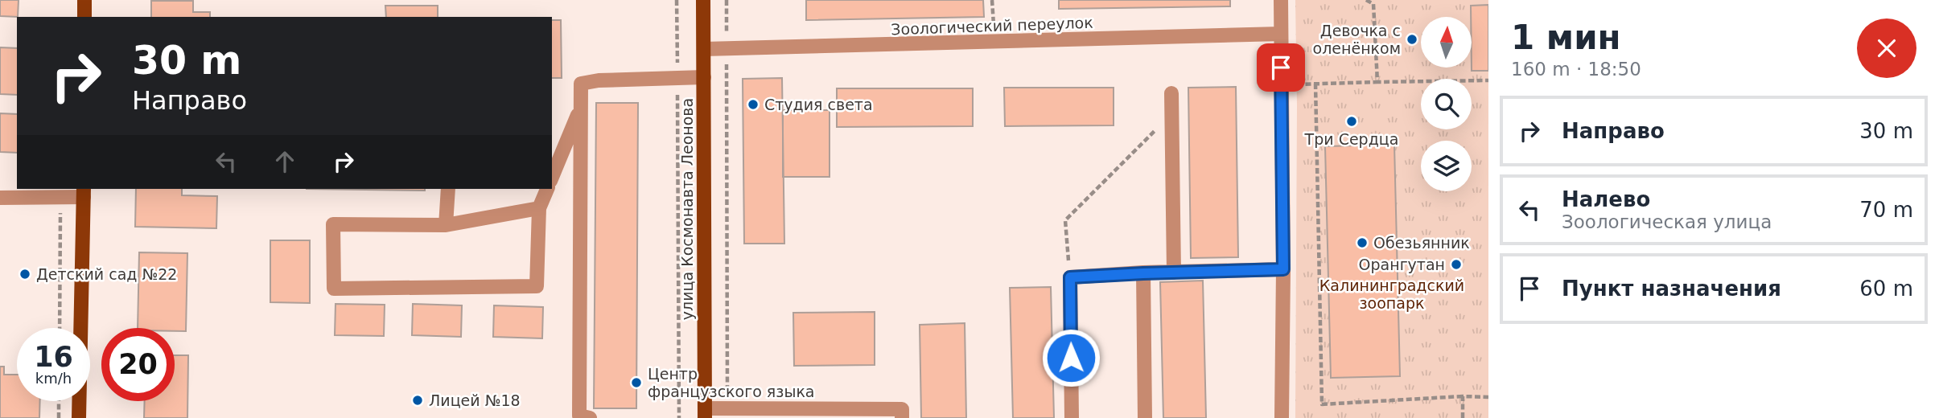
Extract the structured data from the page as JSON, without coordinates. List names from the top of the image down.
{
  "streets": {
    "main road": ["улица Космонавта Леонова"],
    "street": ["Зоологический переулок"]
  },
  "crossings": [
    ["Зоологический переулок", "улица Космонавта Леонова"]
  ],
  "parks": ["Калининградский зоопарк"],
  "places": [
    "Девочка с оленёнком",
    "Студия света",
    "Три Сердца",
    "Обезьянник",
    "Орангутан",
    "Детский сад №22",
    "Центр французского языка",
    "Лицей №18"
  ],
  "north": "top",
  "page": {
    "heading": ["1 мин", "160 m · 18:50"],
    "turn": ["30 m", "Направо"],
    "list": [
      {
        "name": "Направо",
        "value": "30 m"
      },
      {
        "name": "Налево",
        "note": "Зоологическая улица",
        "value": "70 m"
      },
      {
        "name": "Пункт назначения",
        "value": "60 m"
      }
    ],
    "speed": "16 km/h",
    "limit": "20"
  }
}
